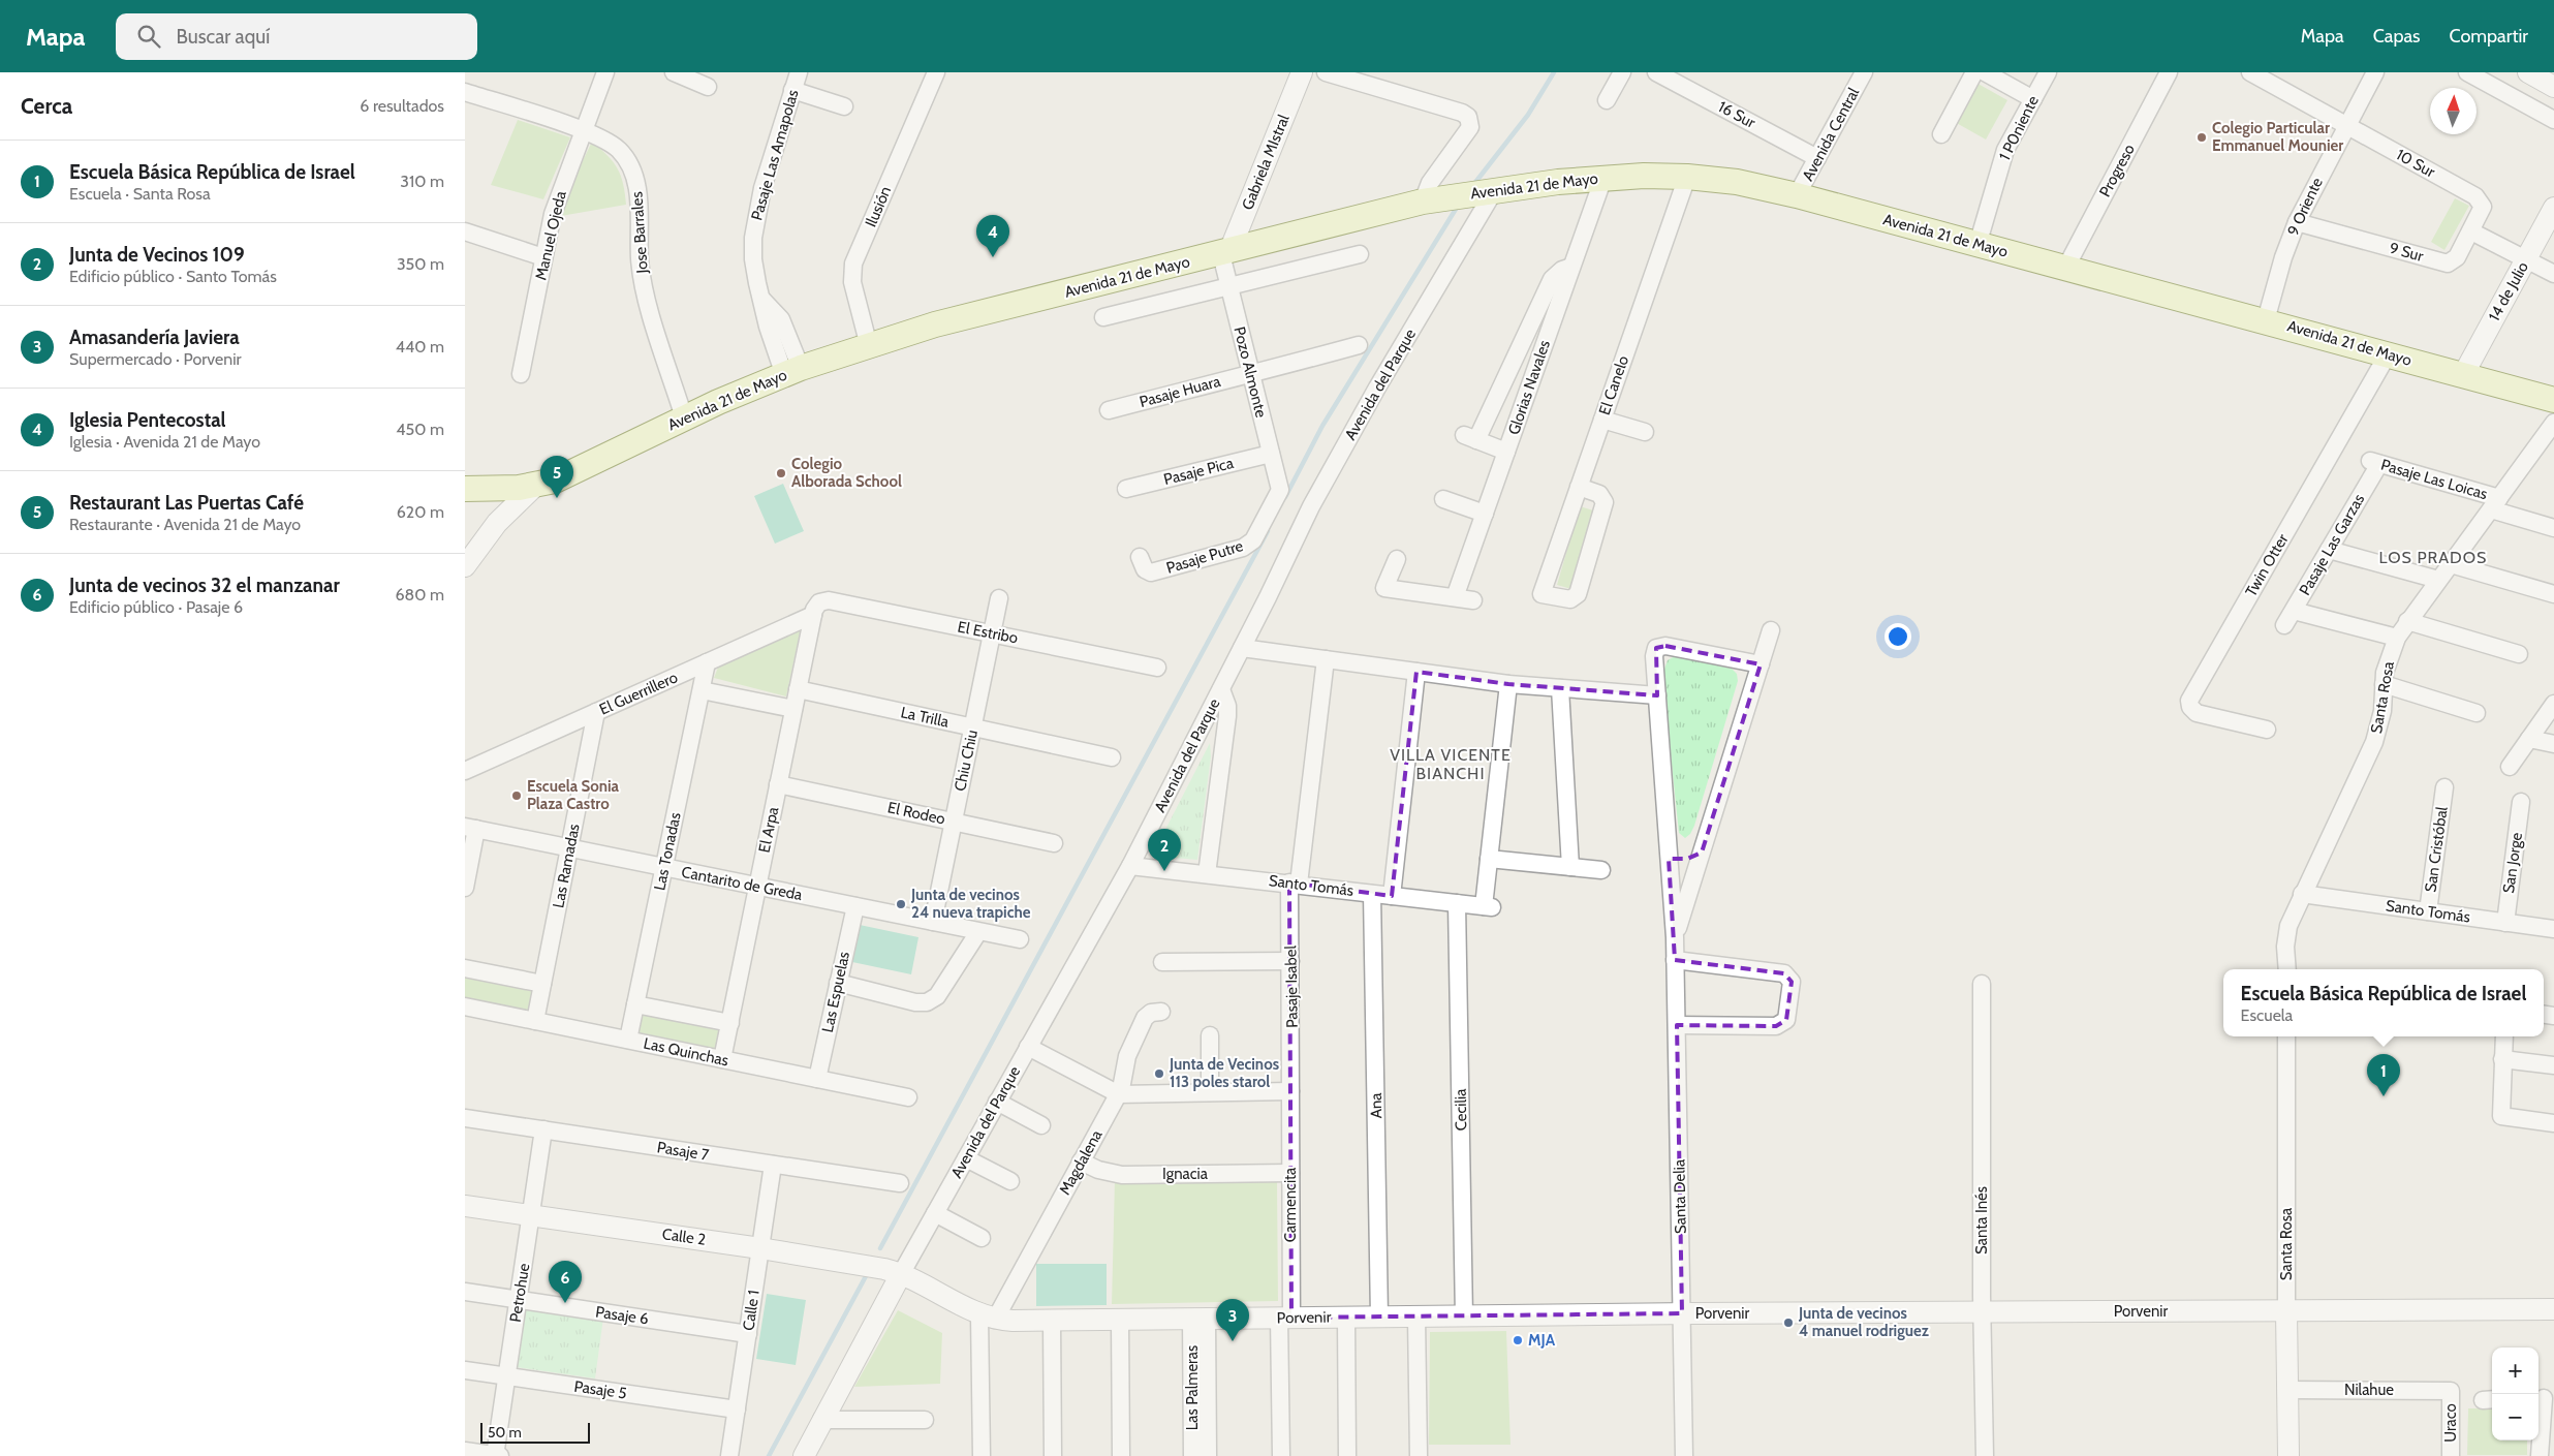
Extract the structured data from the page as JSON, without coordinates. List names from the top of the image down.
{
  "streets": {
    "main road": ["Avenida 21 de Mayo"],
    "street": [
      "16 Sur",
      "1 P0niente",
      "Avenida Central",
      "Pasaje Las Amapolas",
      "Gabriela MIstral",
      "10 Sur",
      "Progreso",
      "Ilusión",
      "9 Oriente",
      "Jose Barrales",
      "Manuel Ojeda",
      "9 Sur",
      "14 de Julio",
      "Pozo Almonte",
      "Avenida del Parque",
      "El Canelo",
      "Glorias Navales",
      "Pasaje Huara",
      "Pasaje Pica",
      "Pasaje Las Loicas",
      "Pasaje Las Garzas",
      "Pasaje Putre",
      "Twin Otter",
      "El Estribo",
      "El Guerrillero",
      "Santa Rosa",
      "La Trilla",
      "Chiu Chiu",
      "El Rodeo",
      "El Arpa",
      "San Cristóbal",
      "Las Tonadas",
      "San Jorge",
      "Las Ramadas",
      "Cantarito de Greda",
      "Santo Tomás",
      "Pasaje Isabel",
      "Las Espuelas",
      "Las Quinchas",
      "Ana",
      "Cecilia",
      "Pasaje 7",
      "Magdalena",
      "Ignacia",
      "Santa Delia",
      "Carmencita",
      "Santa Inés",
      "Calle 2",
      "Petrohue",
      "Calle 1",
      "Porvenir",
      "Pasaje 6",
      "Las Palmeras",
      "Pasaje 5",
      "Nilahue",
      "Uraco"
    ]
  },
  "crossings": [
    ["16 Sur", "Avenida Central"],
    ["1 P0niente", "Avenida 21 de Mayo"],
    ["Avenida Central", "Avenida 21 de Mayo"],
    ["Pasaje Las Amapolas", "Avenida 21 de Mayo"],
    ["Gabriela MIstral", "Avenida 21 de Mayo"],
    ["Gabriela MIstral", "Pozo Almonte"],
    ["10 Sur", "9 Oriente"],
    ["10 Sur", "9 Sur"],
    ["Progreso", "Avenida 21 de Mayo"],
    ["Avenida 21 de Mayo", "Ilusión"],
    ["Avenida 21 de Mayo", "9 Oriente"],
    ["Avenida 21 de Mayo", "Jose Barrales"],
    ["Avenida 21 de Mayo", "14 de Julio"],
    ["Avenida 21 de Mayo", "Pozo Almonte"],
    ["Avenida 21 de Mayo", "Avenida del Parque"],
    ["Avenida 21 de Mayo", "El Canelo"],
    ["Avenida 21 de Mayo", "Glorias Navales"],
    ["Avenida 21 de Mayo", "Twin Otter"],
    ["9 Oriente", "9 Sur"],
    ["Jose Barrales", "Manuel Ojeda"],
    ["Pozo Almonte", "Pasaje Huara"],
    ["Pozo Almonte", "Pasaje Pica"],
    ["Pozo Almonte", "Pasaje Putre"],
    ["Avenida del Parque", "Santo Tomás"],
    ["Avenida del Parque", "Calle 2"],
    ["Avenida del Parque", "Porvenir"],
    ["Pasaje Las Loicas", "Pasaje Las Garzas"],
    ["Pasaje Las Loicas", "Santa Rosa"],
    ["Pasaje Las Garzas", "Santa Rosa"],
    ["El Estribo", "El Guerrillero"],
    ["El Estribo", "Chiu Chiu"],
    ["El Estribo", "El Arpa"],
    ["El Guerrillero", "El Arpa"],
    ["El Guerrillero", "Las Tonadas"],
    ["El Guerrillero", "Las Ramadas"],
    ["Santa Rosa", "Santo Tomás"],
    ["Santa Rosa", "Porvenir"],
    ["Santa Rosa", "Nilahue"],
    ["La Trilla", "Chiu Chiu"],
    ["La Trilla", "El Arpa"],
    ["Chiu Chiu", "El Rodeo"],
    ["Chiu Chiu", "Cantarito de Greda"],
    ["El Rodeo", "El Arpa"],
    ["El Arpa", "Cantarito de Greda"],
    ["El Arpa", "Las Quinchas"],
    ["San Cristóbal", "Santo Tomás"],
    ["Las Tonadas", "Cantarito de Greda"],
    ["Las Tonadas", "Las Quinchas"],
    ["San Jorge", "Santo Tomás"],
    ["Las Ramadas", "Cantarito de Greda"],
    ["Las Ramadas", "Las Quinchas"],
    ["Cantarito de Greda", "Las Espuelas"],
    ["Santo Tomás", "Pasaje Isabel"],
    ["Santo Tomás", "Ana"],
    ["Santo Tomás", "Cecilia"],
    ["Pasaje Isabel", "Carmencita"],
    ["Las Espuelas", "Las Quinchas"],
    ["Ana", "Porvenir"],
    ["Cecilia", "Porvenir"],
    ["Pasaje 7", "Petrohue"],
    ["Pasaje 7", "Calle 1"],
    ["Magdalena", "Ignacia"],
    ["Magdalena", "Porvenir"],
    ["Ignacia", "Carmencita"],
    ["Santa Delia", "Porvenir"],
    ["Carmencita", "Porvenir"],
    ["Santa Inés", "Porvenir"],
    ["Calle 2", "Petrohue"],
    ["Calle 2", "Calle 1"],
    ["Calle 2", "Porvenir"],
    ["Petrohue", "Pasaje 6"],
    ["Petrohue", "Pasaje 5"],
    ["Calle 1", "Pasaje 6"],
    ["Calle 1", "Pasaje 5"],
    ["Porvenir", "Las Palmeras"],
    ["Nilahue", "Uraco"]
  ],
  "districts": ["LOS PRADOS", "VILLA VICENTE BIANCHI"],
  "places": [
    "Colegio Particular Emmanuel Mounier",
    "Colegio Alborada School",
    "Escuela Sonia Plaza Castro",
    "Junta de vecinos 24 nueva trapiche",
    "Junta de Vecinos 113 poles starol",
    "Junta de vecinos 4 manuel rodriguez",
    "MJA"
  ],
  "scale_bar": "50 m",
  "north": "top",
  "page": {
    "header": "Mapa",
    "search": "Buscar aquí",
    "nav": ["Mapa", "Capas", "Compartir"],
    "heading": ["Cerca", "6 resultados"],
    "list": [
      {
        "mark": "1",
        "name": "Escuela Básica República de Israel",
        "note": "Escuela · Santa Rosa",
        "value": "310 m"
      },
      {
        "mark": "2",
        "name": "Junta de Vecinos 109",
        "note": "Edificio público · Santo Tomás",
        "value": "350 m"
      },
      {
        "mark": "3",
        "name": "Amasandería Javiera",
        "note": "Supermercado · Porvenir",
        "value": "440 m"
      },
      {
        "mark": "4",
        "name": "Iglesia Pentecostal",
        "note": "Iglesia · Avenida 21 de Mayo",
        "value": "450 m"
      },
      {
        "mark": "5",
        "name": "Restaurant Las Puertas Café",
        "note": "Restaurante · Avenida 21 de Mayo",
        "value": "620 m"
      },
      {
        "mark": "6",
        "name": "Junta de vecinos 32 el manzanar",
        "note": "Edificio público · Pasaje 6",
        "value": "680 m"
      }
    ],
    "pins": [
      "4",
      "5",
      "2",
      "1",
      "6",
      "3"
    ],
    "popup": ["Escuela Básica República de Israel", "Escuela"],
    "map_buttons": ["+", "−"],
    "scale": "50 m"
  }
}
